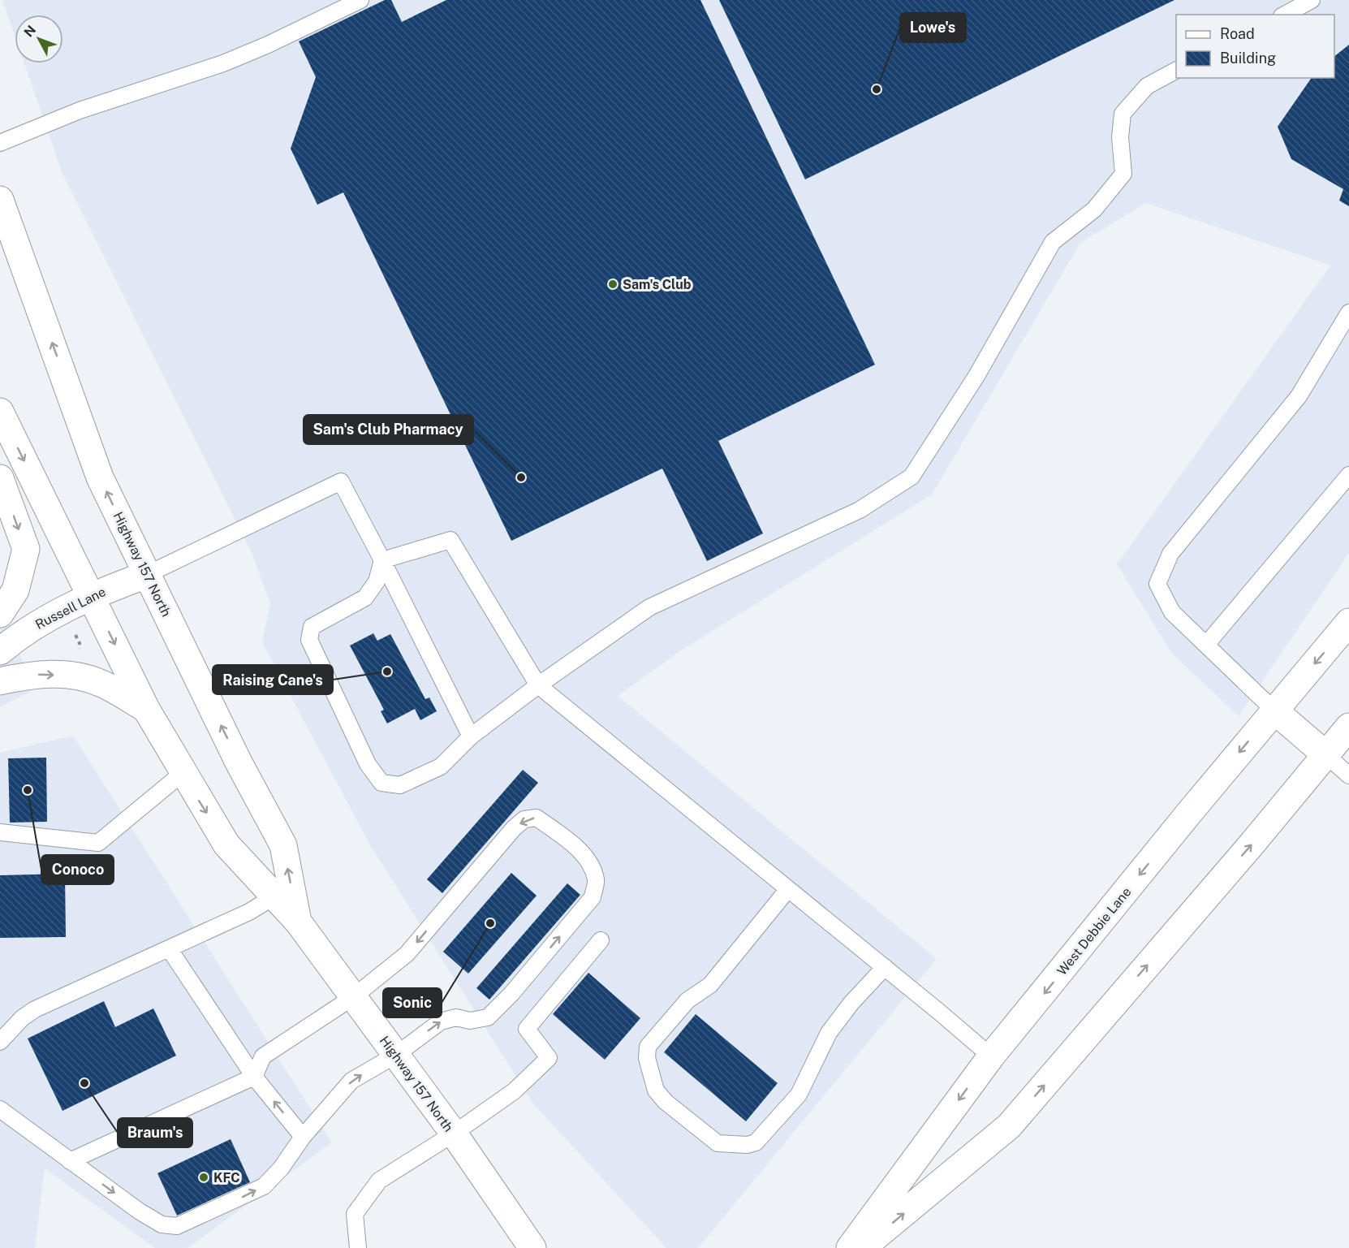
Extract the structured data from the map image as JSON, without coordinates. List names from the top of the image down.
{
  "streets": {
    "main road": ["Highway 157 North", "Russell Lane", "West Debbie Lane"]
  },
  "crossings": [
    ["Highway 157 North", "Russell Lane"]
  ],
  "places": [
    "Lowe's",
    "Sam's Club",
    "Sam's Club Pharmacy",
    "Raising Cane's",
    "Conoco",
    "Sonic",
    "Braum's",
    "KFC"
  ],
  "legend": ["Road", "Building"],
  "north": "top left"
}
